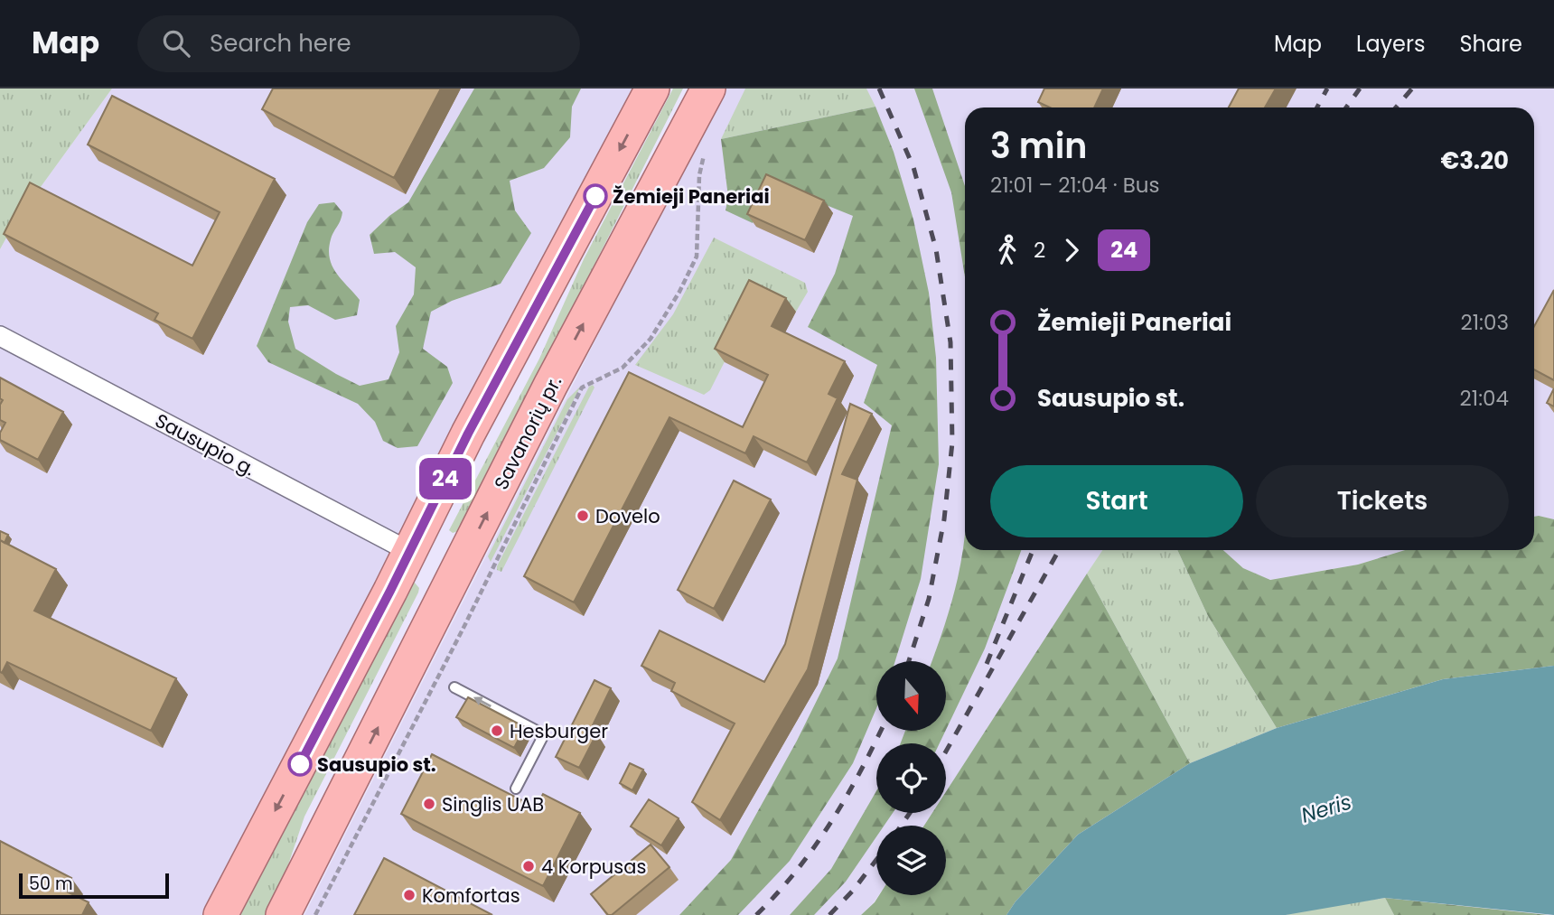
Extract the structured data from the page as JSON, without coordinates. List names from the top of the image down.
{
  "streets": {
    "highway": ["Savanorių pr."],
    "street": ["Sausupio g."]
  },
  "water": ["Neris"],
  "places": [
    "Žemieji Paneriai",
    "Dovelo",
    "Hesburger",
    "Sausupio st.",
    "Singlis UAB",
    "4 Korpusas",
    "Komfortas"
  ],
  "lines": ["bus line 24"],
  "scale_bar": "50 m",
  "north": "bottom",
  "page": {
    "header": "Map",
    "search": "Search here",
    "nav": ["Map", "Layers", "Share"],
    "on_map": "24",
    "heading": ["3 min", "21:01 – 21:04 · Bus", "€3.20"],
    "legs": ["2", "24"],
    "list": [
      {
        "name": "Žemieji Paneriai",
        "value": "21:03"
      },
      {
        "name": "Sausupio st.",
        "value": "21:04"
      }
    ],
    "buttons": ["Start", "Tickets"],
    "scale": "50 m"
  }
}
